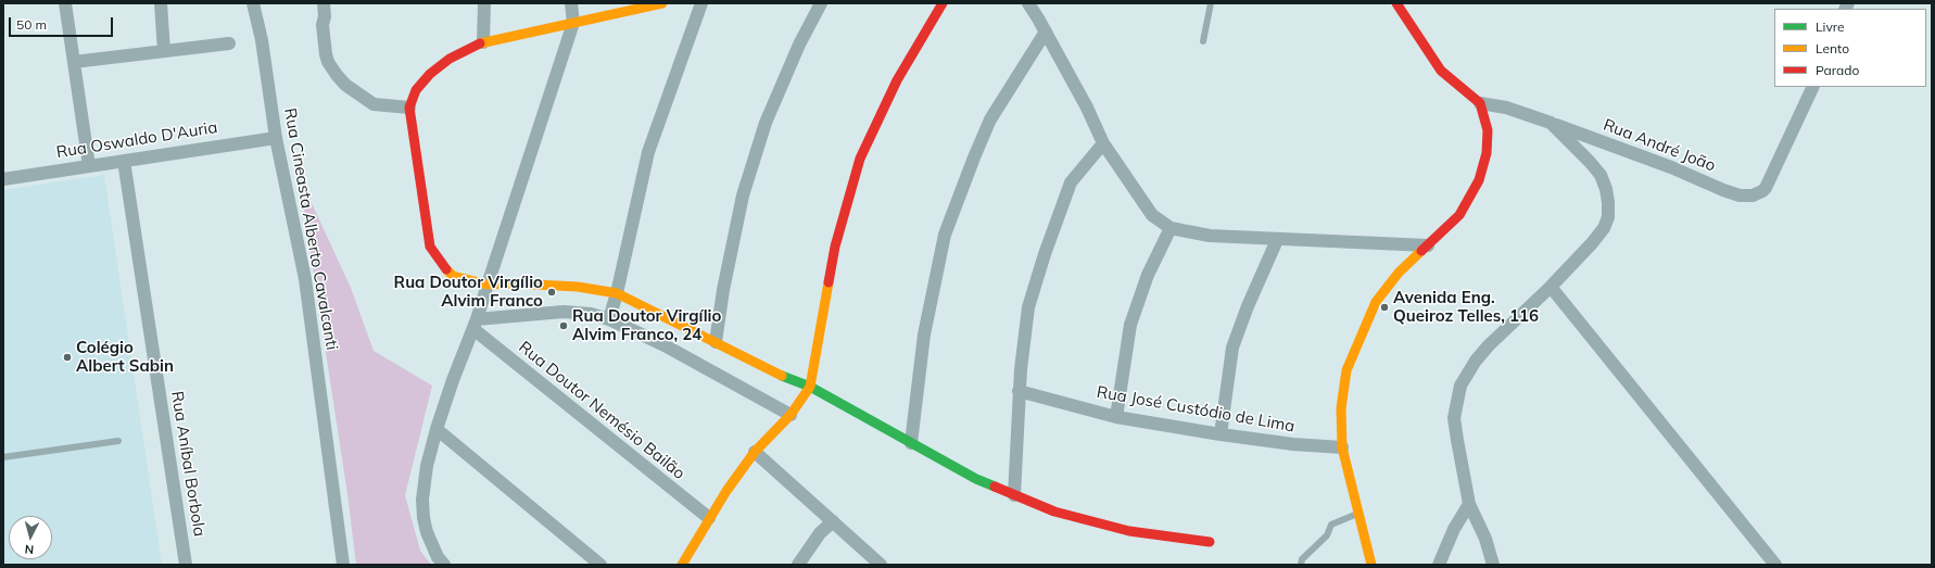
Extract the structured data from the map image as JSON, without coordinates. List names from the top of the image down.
{
  "streets": {
    "street": [
      "Rua Oswaldo D'Auria",
      "Rua André João",
      "Rua Cineasta Alberto Cavalcanti",
      "Rua José Custódio de Lima",
      "Rua Doutor Nemésio Bailão",
      "Rua Aníbal Borbola"
    ]
  },
  "crossings": [
    ["Rua Oswaldo D'Auria", "Rua Cineasta Alberto Cavalcanti"],
    ["Rua Oswaldo D'Auria", "Rua Aníbal Borbola"]
  ],
  "places": [
    "Rua Doutor Virgílio Alvim Franco",
    "Avenida Eng. Queiroz Telles, 116",
    "Rua Doutor Virgílio Alvim Franco, 24",
    "Colégio Albert Sabin"
  ],
  "legend": ["Livre", "Lento", "Parado"],
  "scale_bar": "50 m",
  "north": "bottom"
}
